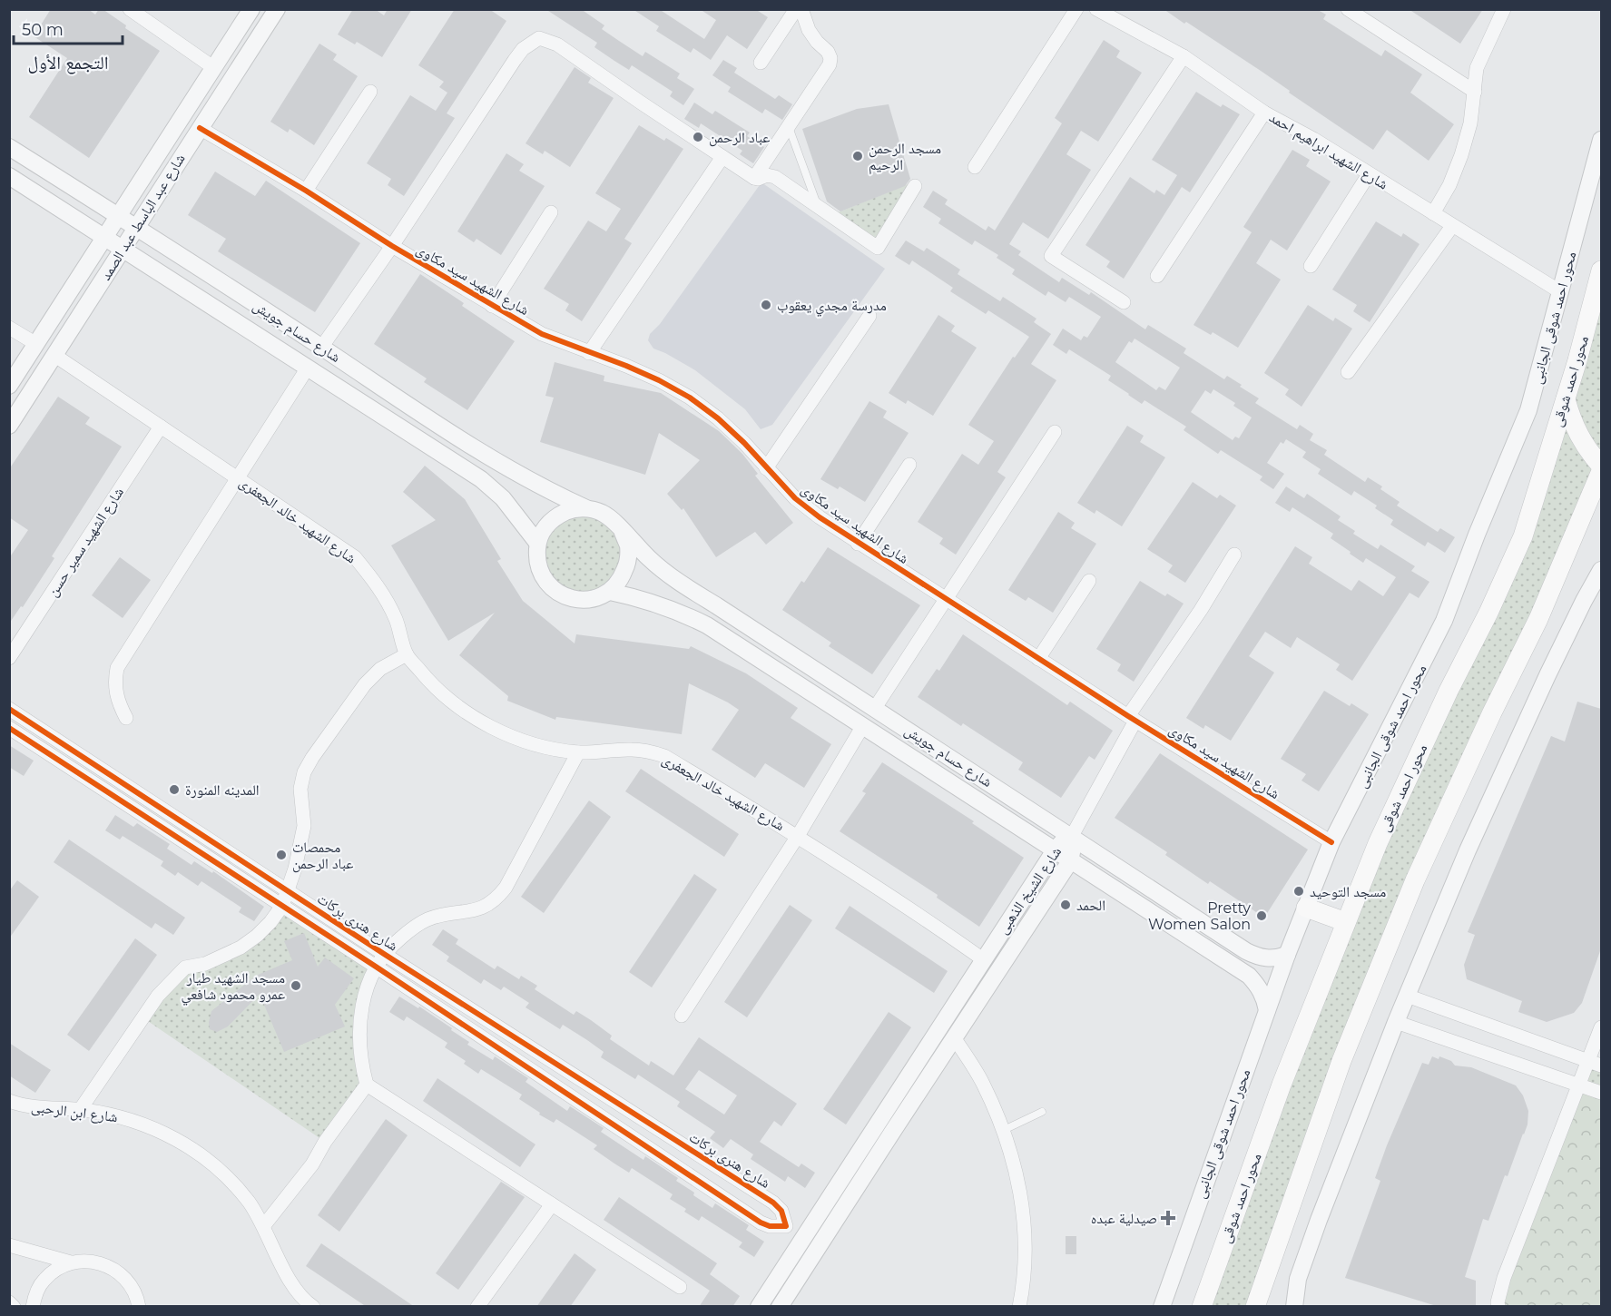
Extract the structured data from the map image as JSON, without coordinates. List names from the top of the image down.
{
  "streets": {
    "main road": ["محور احمد شوقى"],
    "street": [
      "شارع الشهيد ابراهيم احمد",
      "شارع عبد الباسط عبد الصمد",
      "شارع الشهيد سيد مكاوى",
      "محور احمد شوقى الجانبى",
      "شارع حسام جويش",
      "شارع الشهيد خالد الجعفرى",
      "شارع الشهيد سمير حسن",
      "شارع الشيخ الذهبى",
      "شارع هنرى بركات",
      "شارع ابن الرحبى"
    ]
  },
  "crossings": [
    ["شارع الشهيد ابراهيم احمد", "محور احمد شوقى الجانبى"],
    ["شارع عبد الباسط عبد الصمد", "شارع الشهيد سيد مكاوى"],
    ["شارع عبد الباسط عبد الصمد", "شارع حسام جويش"],
    ["شارع عبد الباسط عبد الصمد", "شارع الشهيد خالد الجعفرى"],
    ["شارع الشهيد سيد مكاوى", "محور احمد شوقى الجانبى"],
    ["محور احمد شوقى الجانبى", "شارع حسام جويش"],
    ["شارع حسام جويش", "شارع الشيخ الذهبى"],
    ["شارع الشهيد خالد الجعفرى", "شارع الشهيد سمير حسن"],
    ["شارع الشهيد خالد الجعفرى", "شارع الشيخ الذهبى"]
  ],
  "districts": ["التجمع الأول"],
  "places": {
    "other": [
      "عباد الرحمن",
      "مسجد الرحمن الرحيم",
      "مدرسة مجدي يعقوب",
      "المدينه المنورة",
      "محمصات عباد الرحمن",
      "مسجد التوحيد",
      "الحمد",
      "Pretty Women Salon",
      "مسجد الشهيد طيار عمرو محمود شافعي"
    ],
    "health": ["صيدلية عبده"]
  },
  "scale_bar": "50 m"
}
